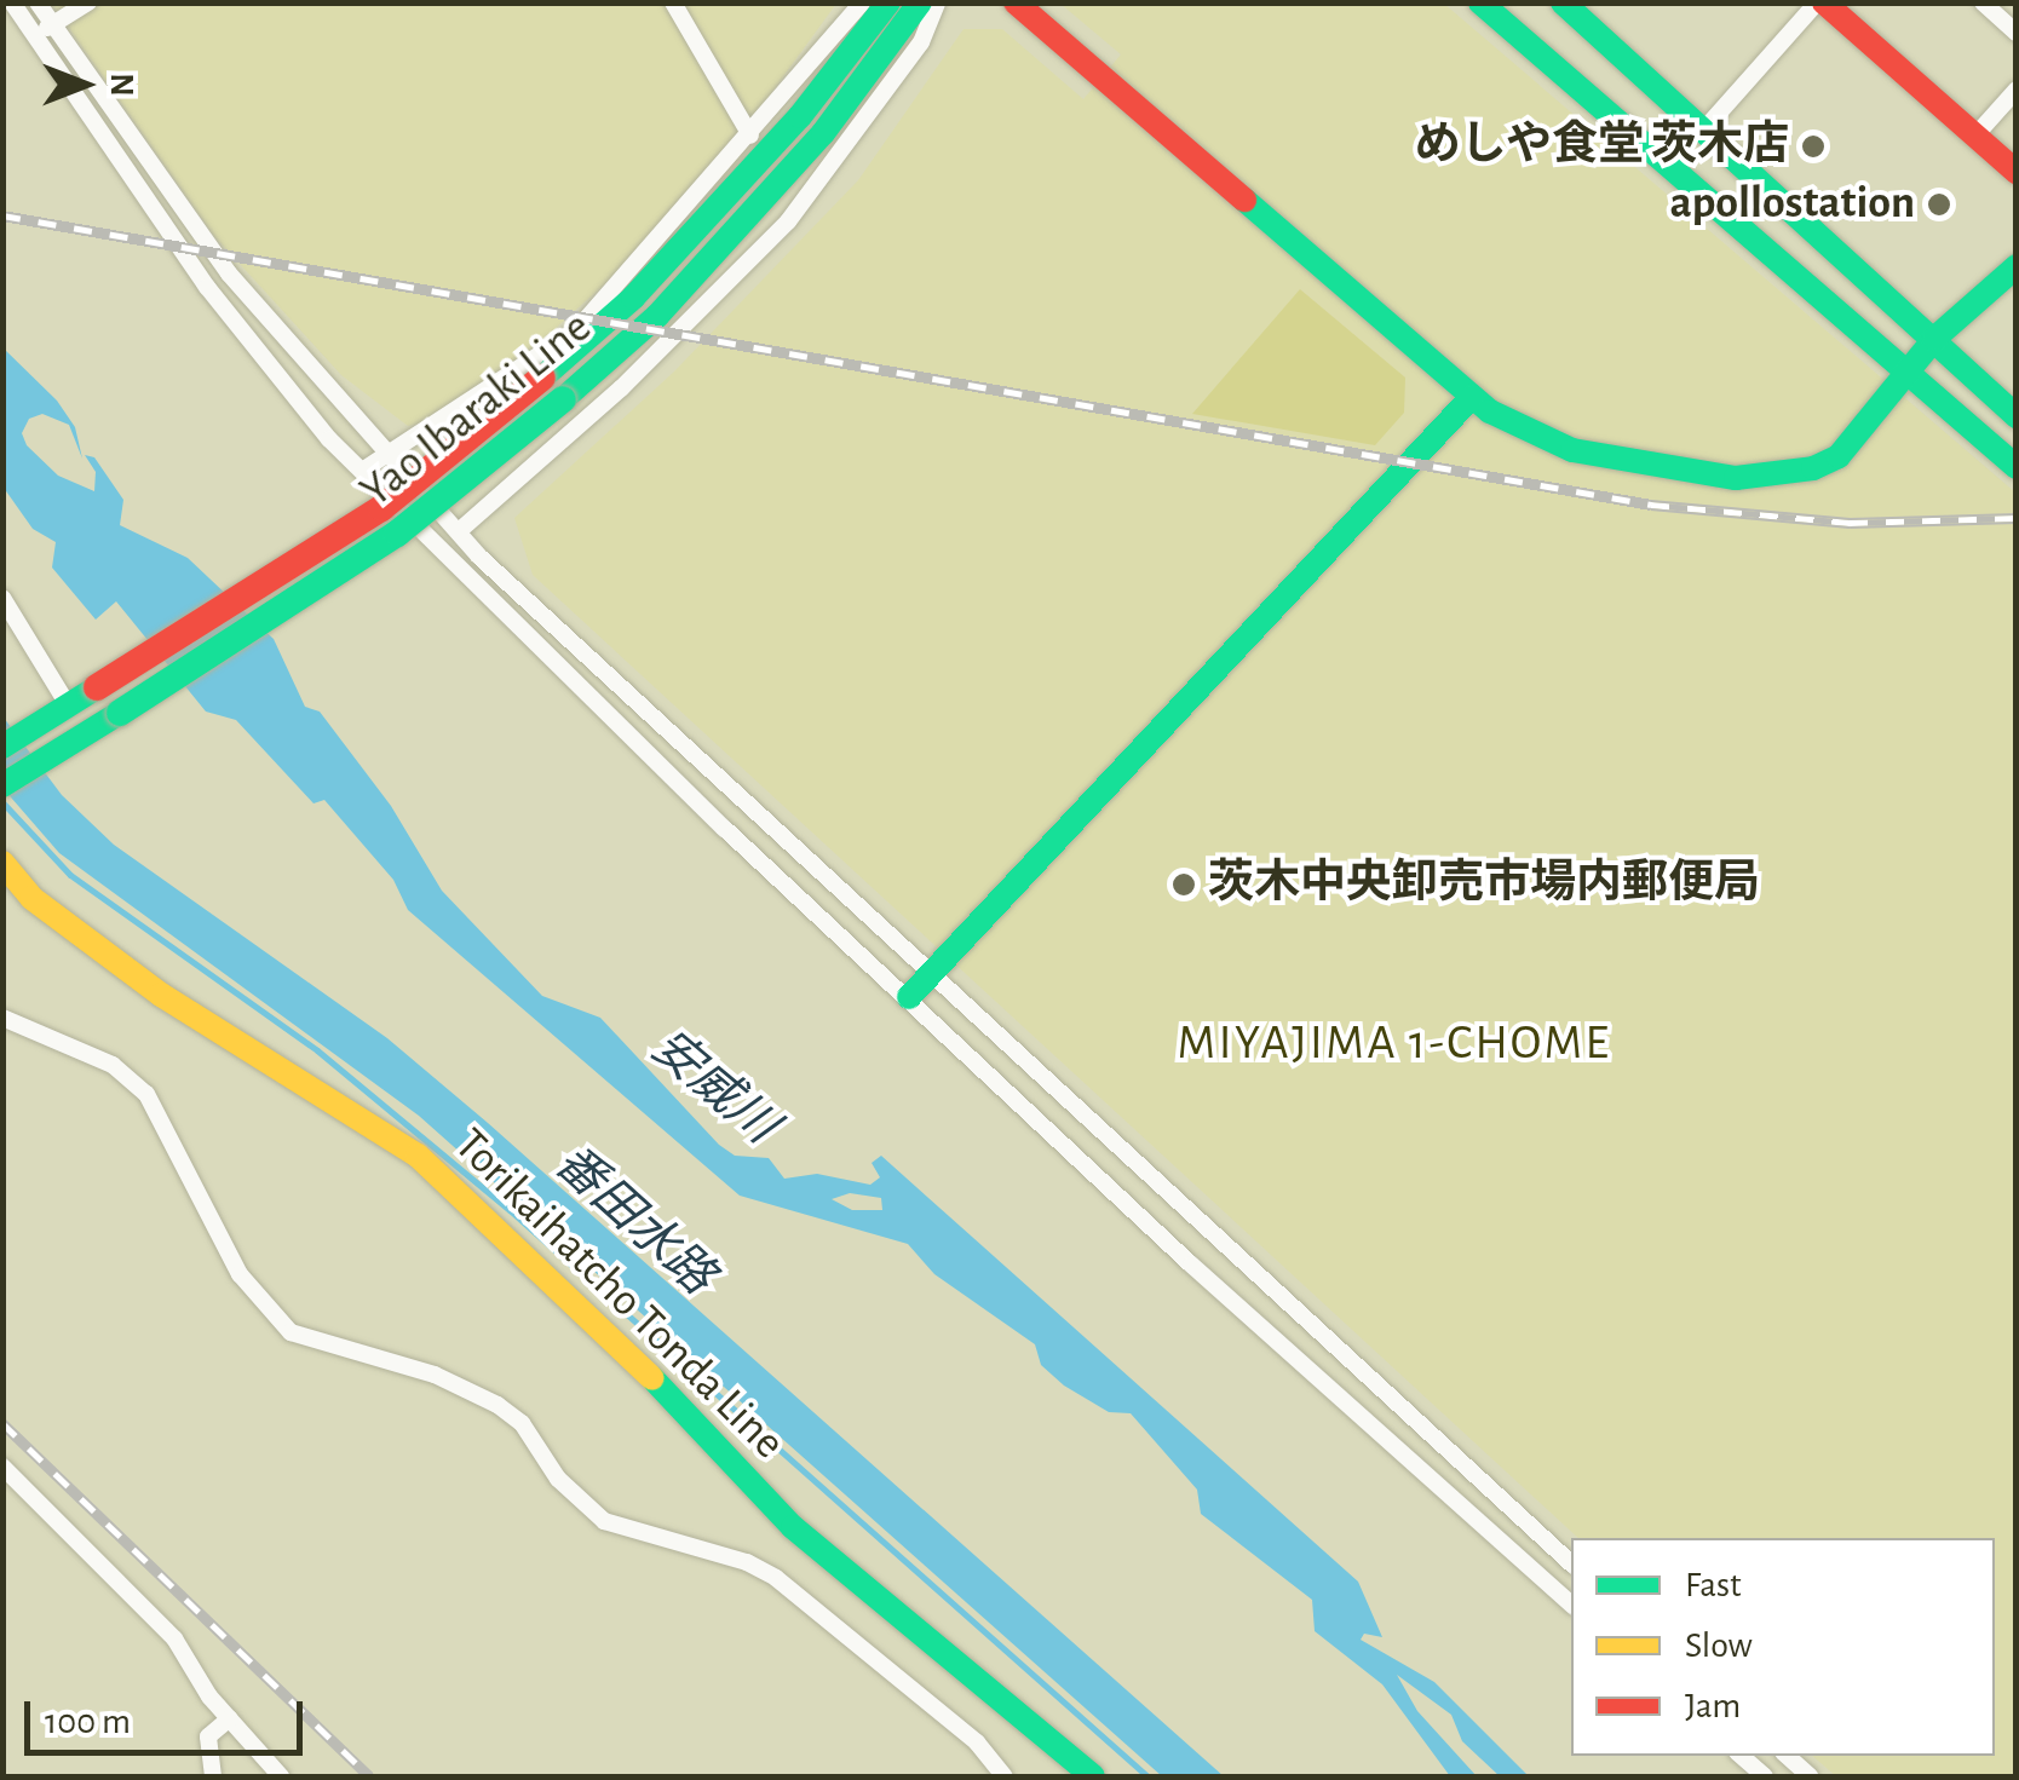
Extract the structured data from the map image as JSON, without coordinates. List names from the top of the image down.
{
  "streets": {
    "main road": ["Yao Ibaraki Line", "Torikaihatcho Tonda Line"]
  },
  "districts": ["MIYAJIMA 1-CHOME"],
  "water": ["安威川", "番田水路"],
  "places": ["めしや食堂 茨木店", "apollostation", "茨木中央卸売市場内郵便局"],
  "legend": ["Fast", "Slow", "Jam"],
  "scale_bar": "100 m",
  "north": "right"
}
